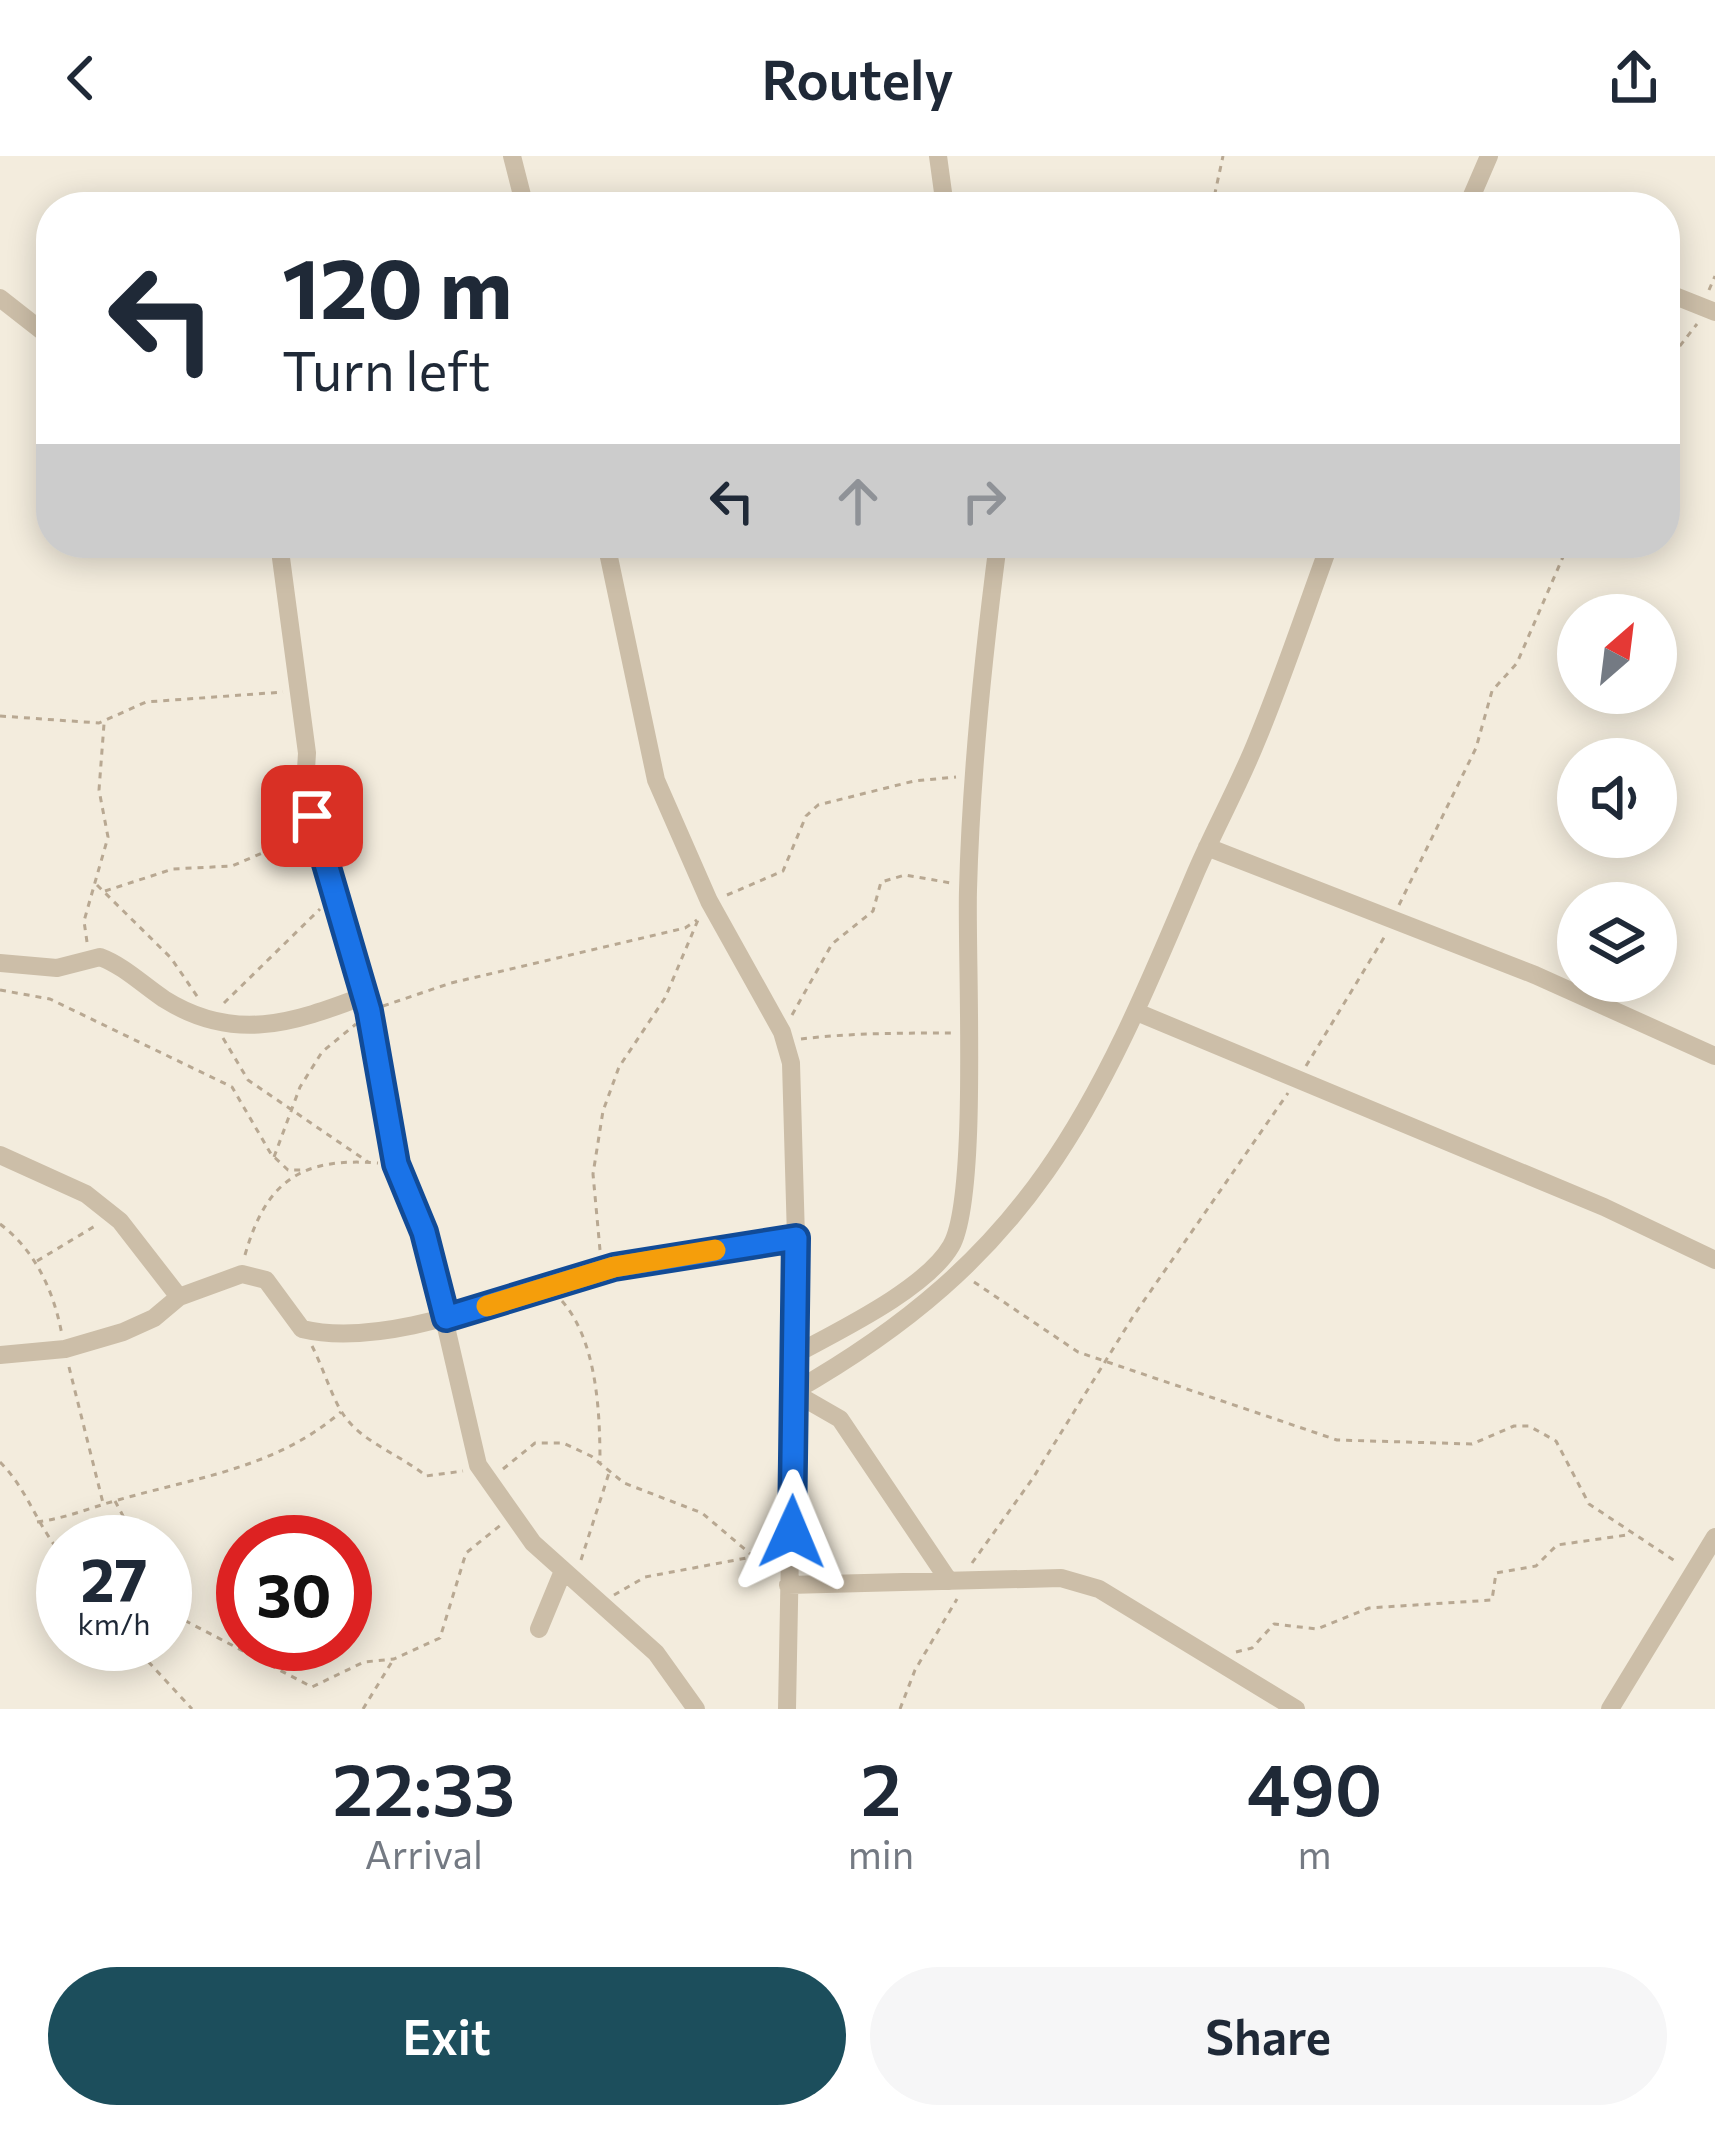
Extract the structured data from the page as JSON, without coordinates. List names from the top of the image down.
{
  "north": "top right",
  "page": {
    "header": "Routely",
    "turn": ["120 m", "Turn left"],
    "speed": "27 km/h",
    "limit": "30",
    "eta": [
      "22:33",
      "Arrival",
      "2",
      "min",
      "490",
      "m"
    ],
    "buttons": ["Exit", "Share"]
  }
}
